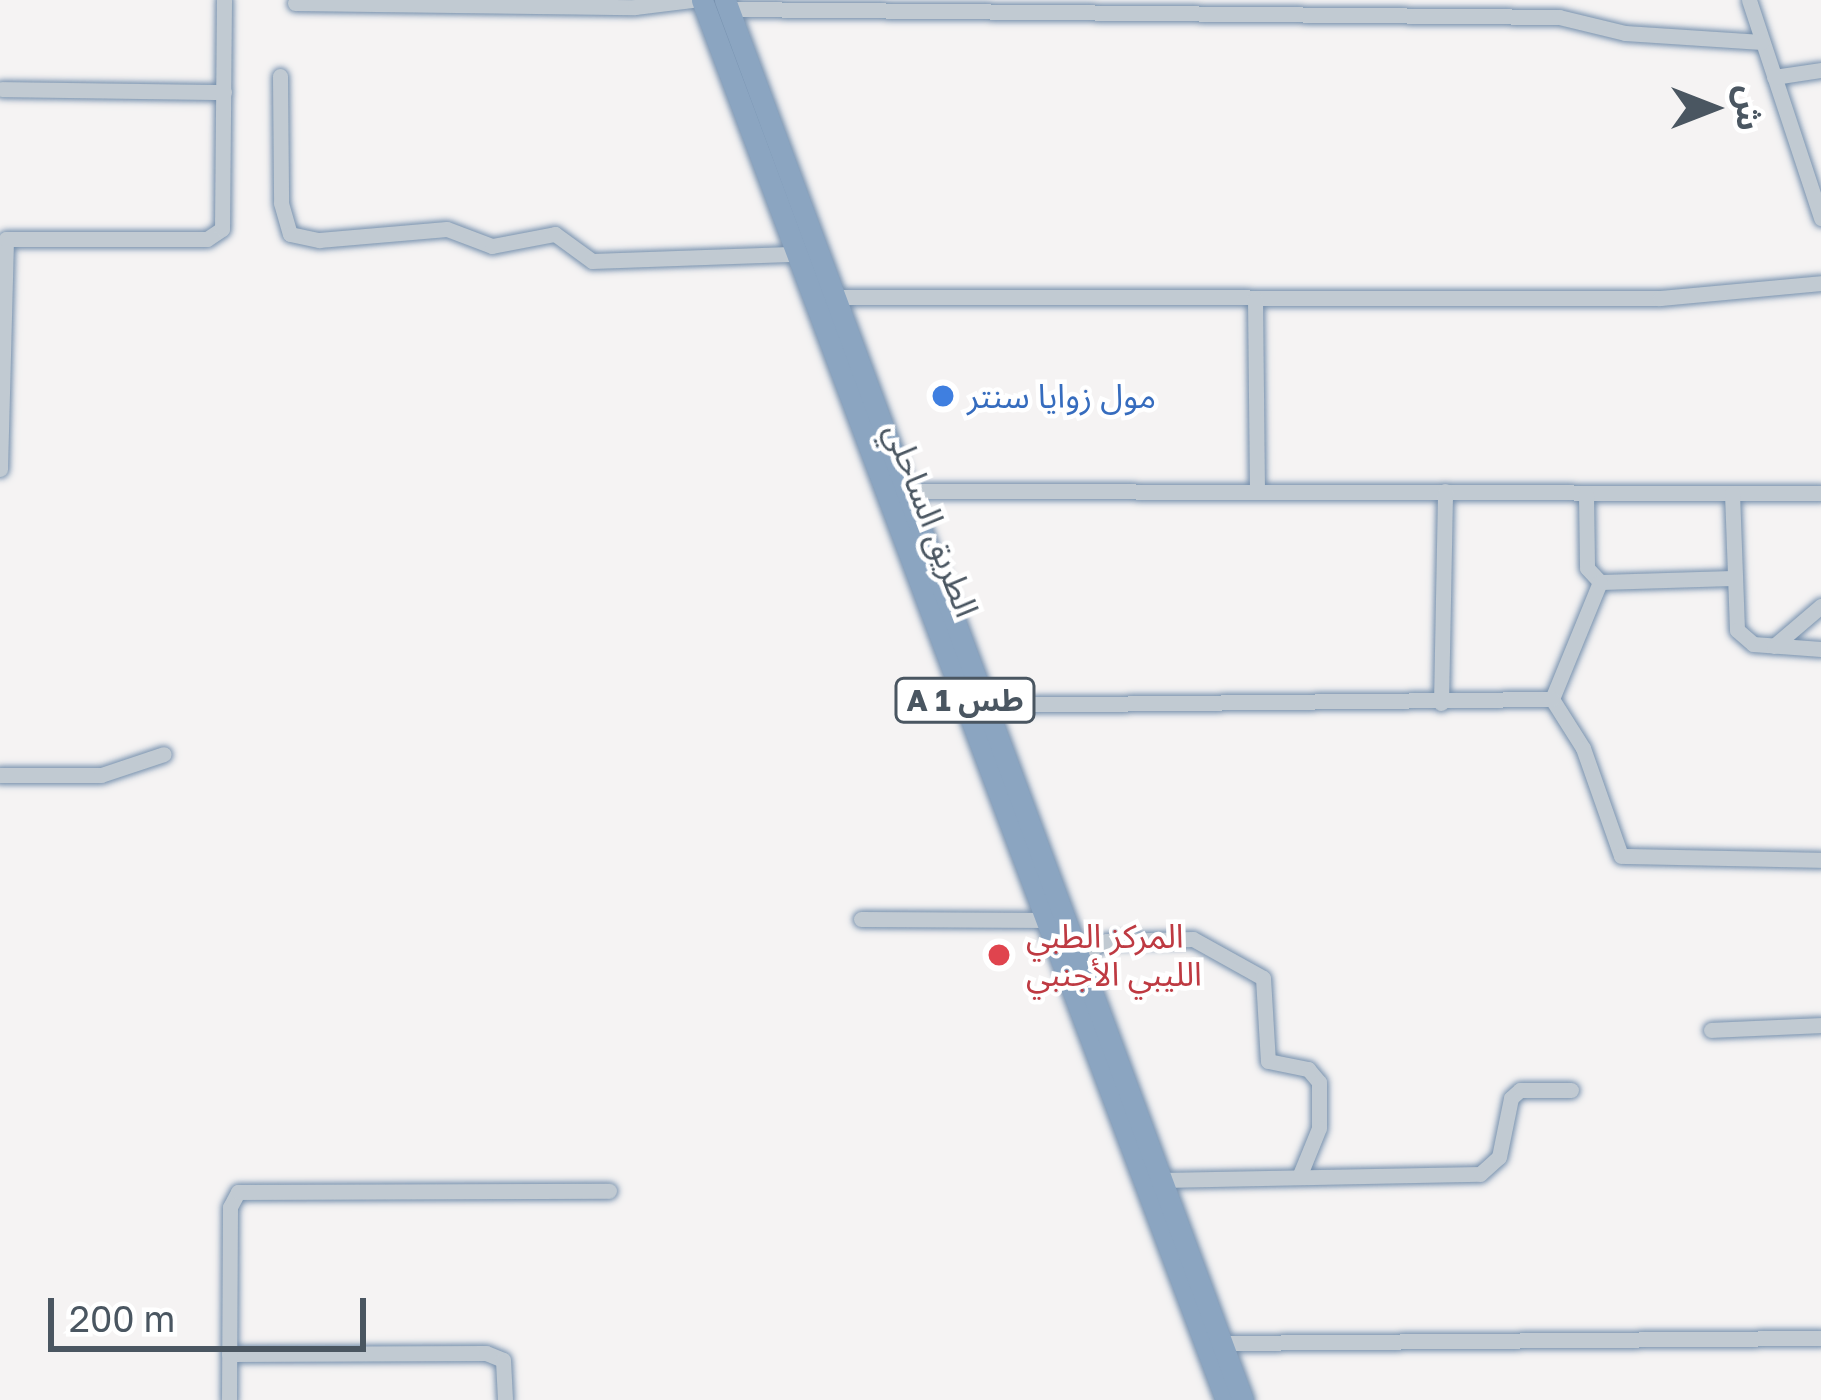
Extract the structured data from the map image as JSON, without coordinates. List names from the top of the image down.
{
  "streets": {
    "highway": ["الطريق الساحلي", "A 1 طس"]
  },
  "places": ["مول زوايا سنتر", "المركز الطبي الليبي الأجنبي"],
  "scale_bar": "200 m",
  "north": "right"
}
